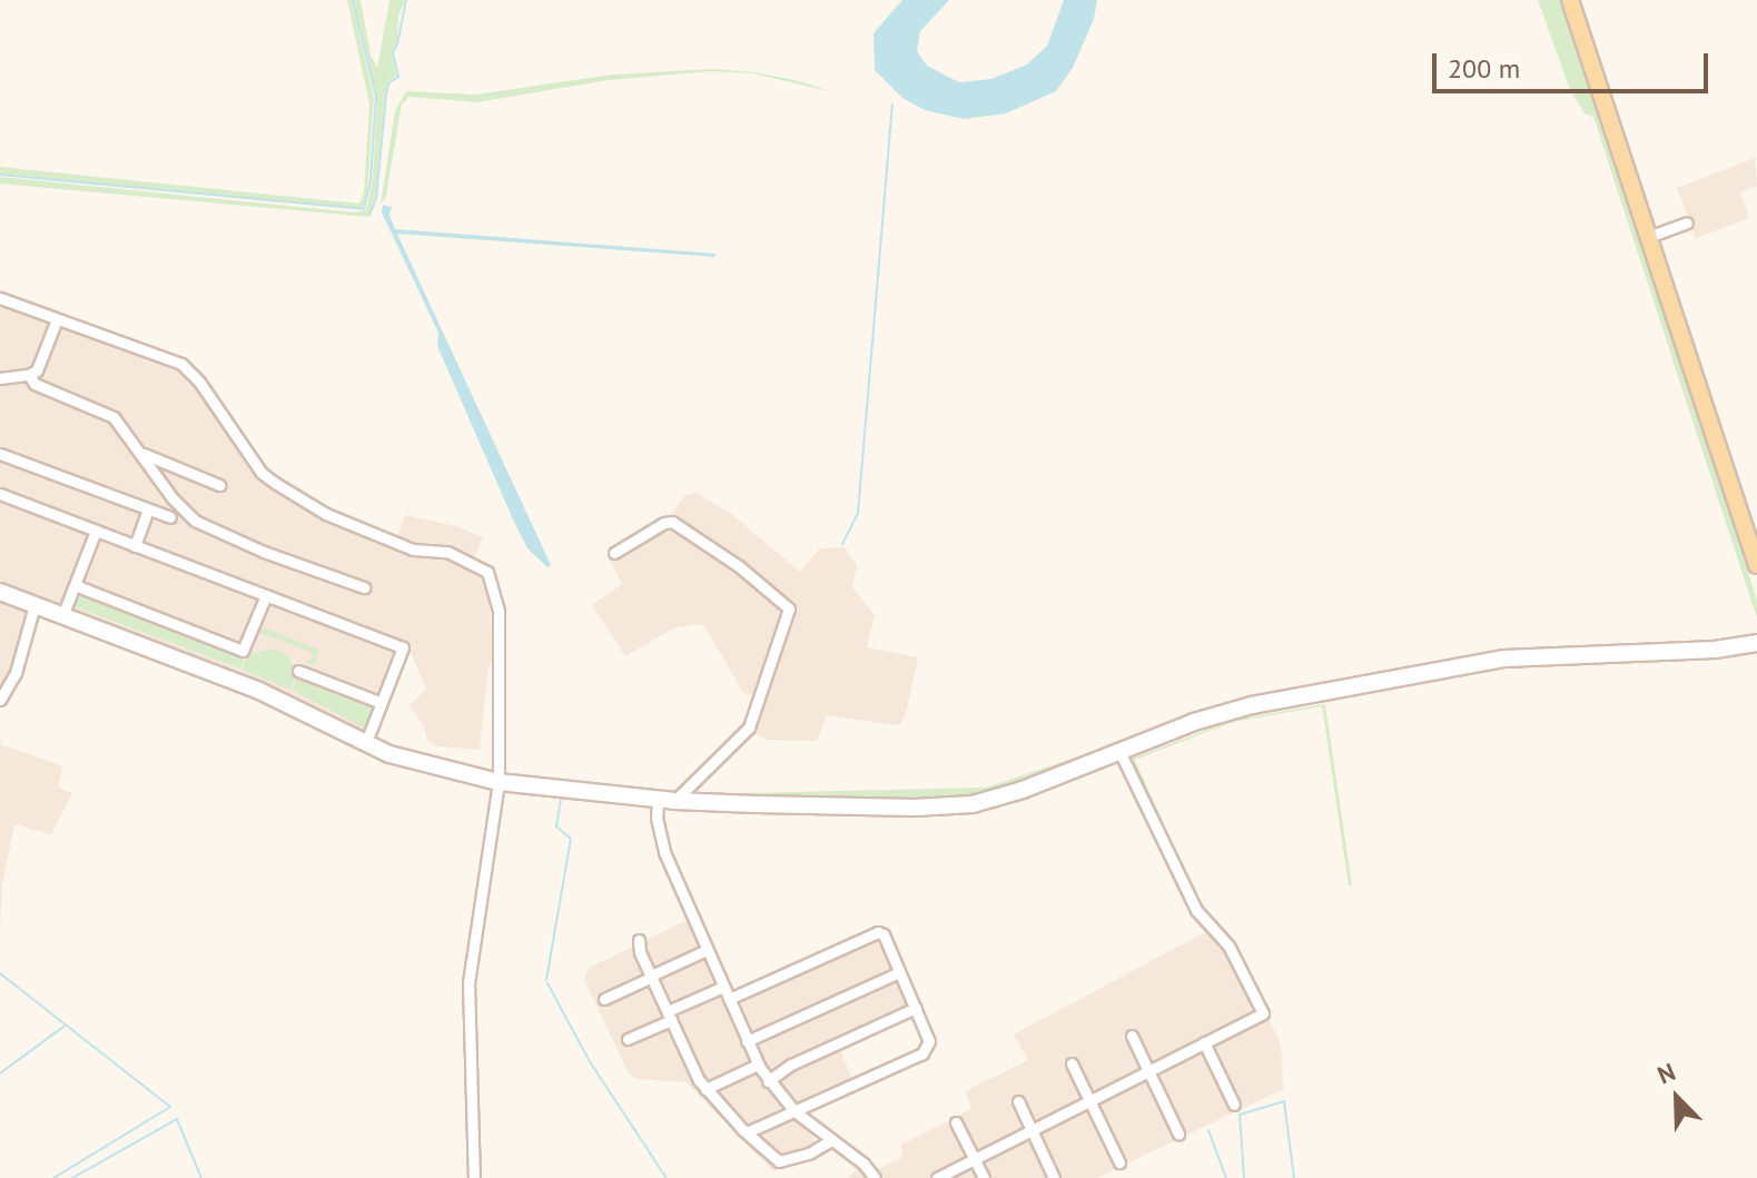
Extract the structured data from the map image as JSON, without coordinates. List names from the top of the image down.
{
  "scale_bar": "200 m",
  "north": "top left"
}
